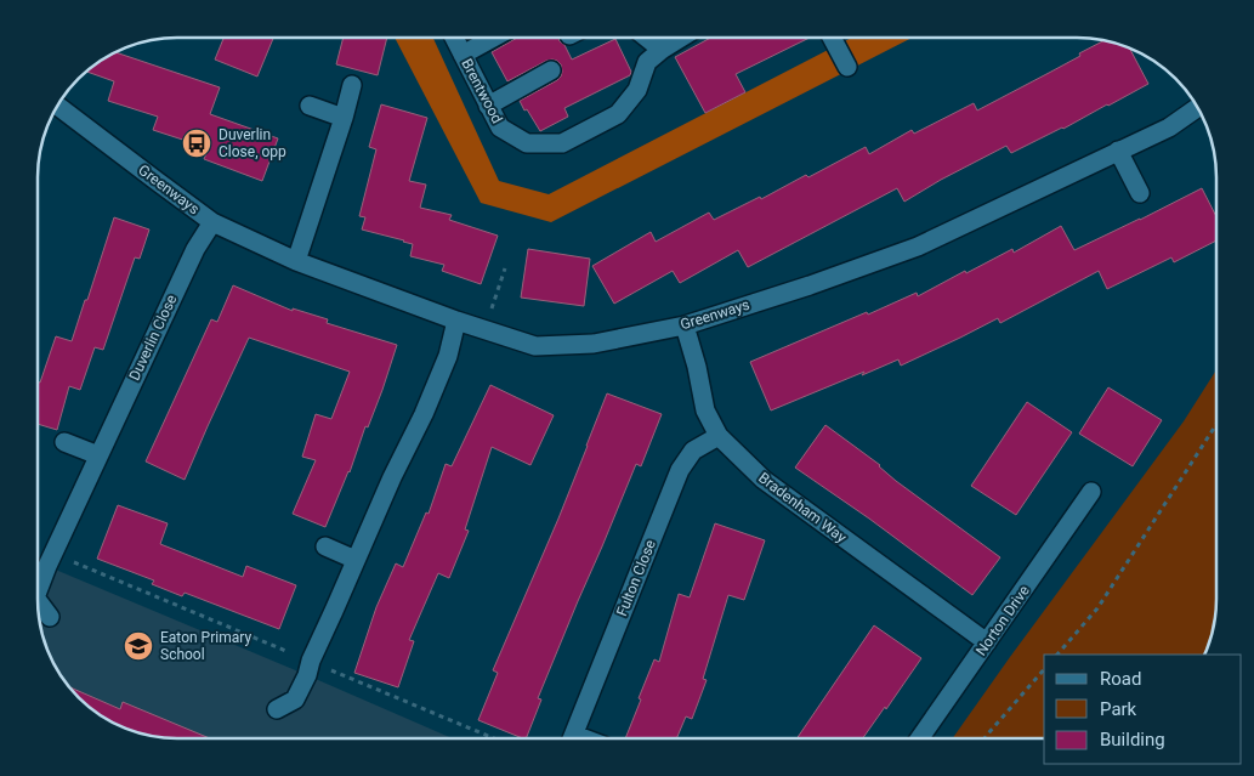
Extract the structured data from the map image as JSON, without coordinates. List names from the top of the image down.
{
  "streets": {
    "street": [
      "Brentwood",
      "Greenways",
      "Duverlin Close",
      "Bradenham Way",
      "Fulton Close",
      "Norton Drive"
    ]
  },
  "crossings": [
    ["Greenways", "Duverlin Close"],
    ["Greenways", "Bradenham Way"],
    ["Bradenham Way", "Fulton Close"],
    ["Bradenham Way", "Norton Drive"]
  ],
  "places": {
    "bus stop": ["Duverlin Close, opp"],
    "school or university": ["Eaton Primary School"]
  },
  "legend": ["Road", "Park", "Building"]
}
